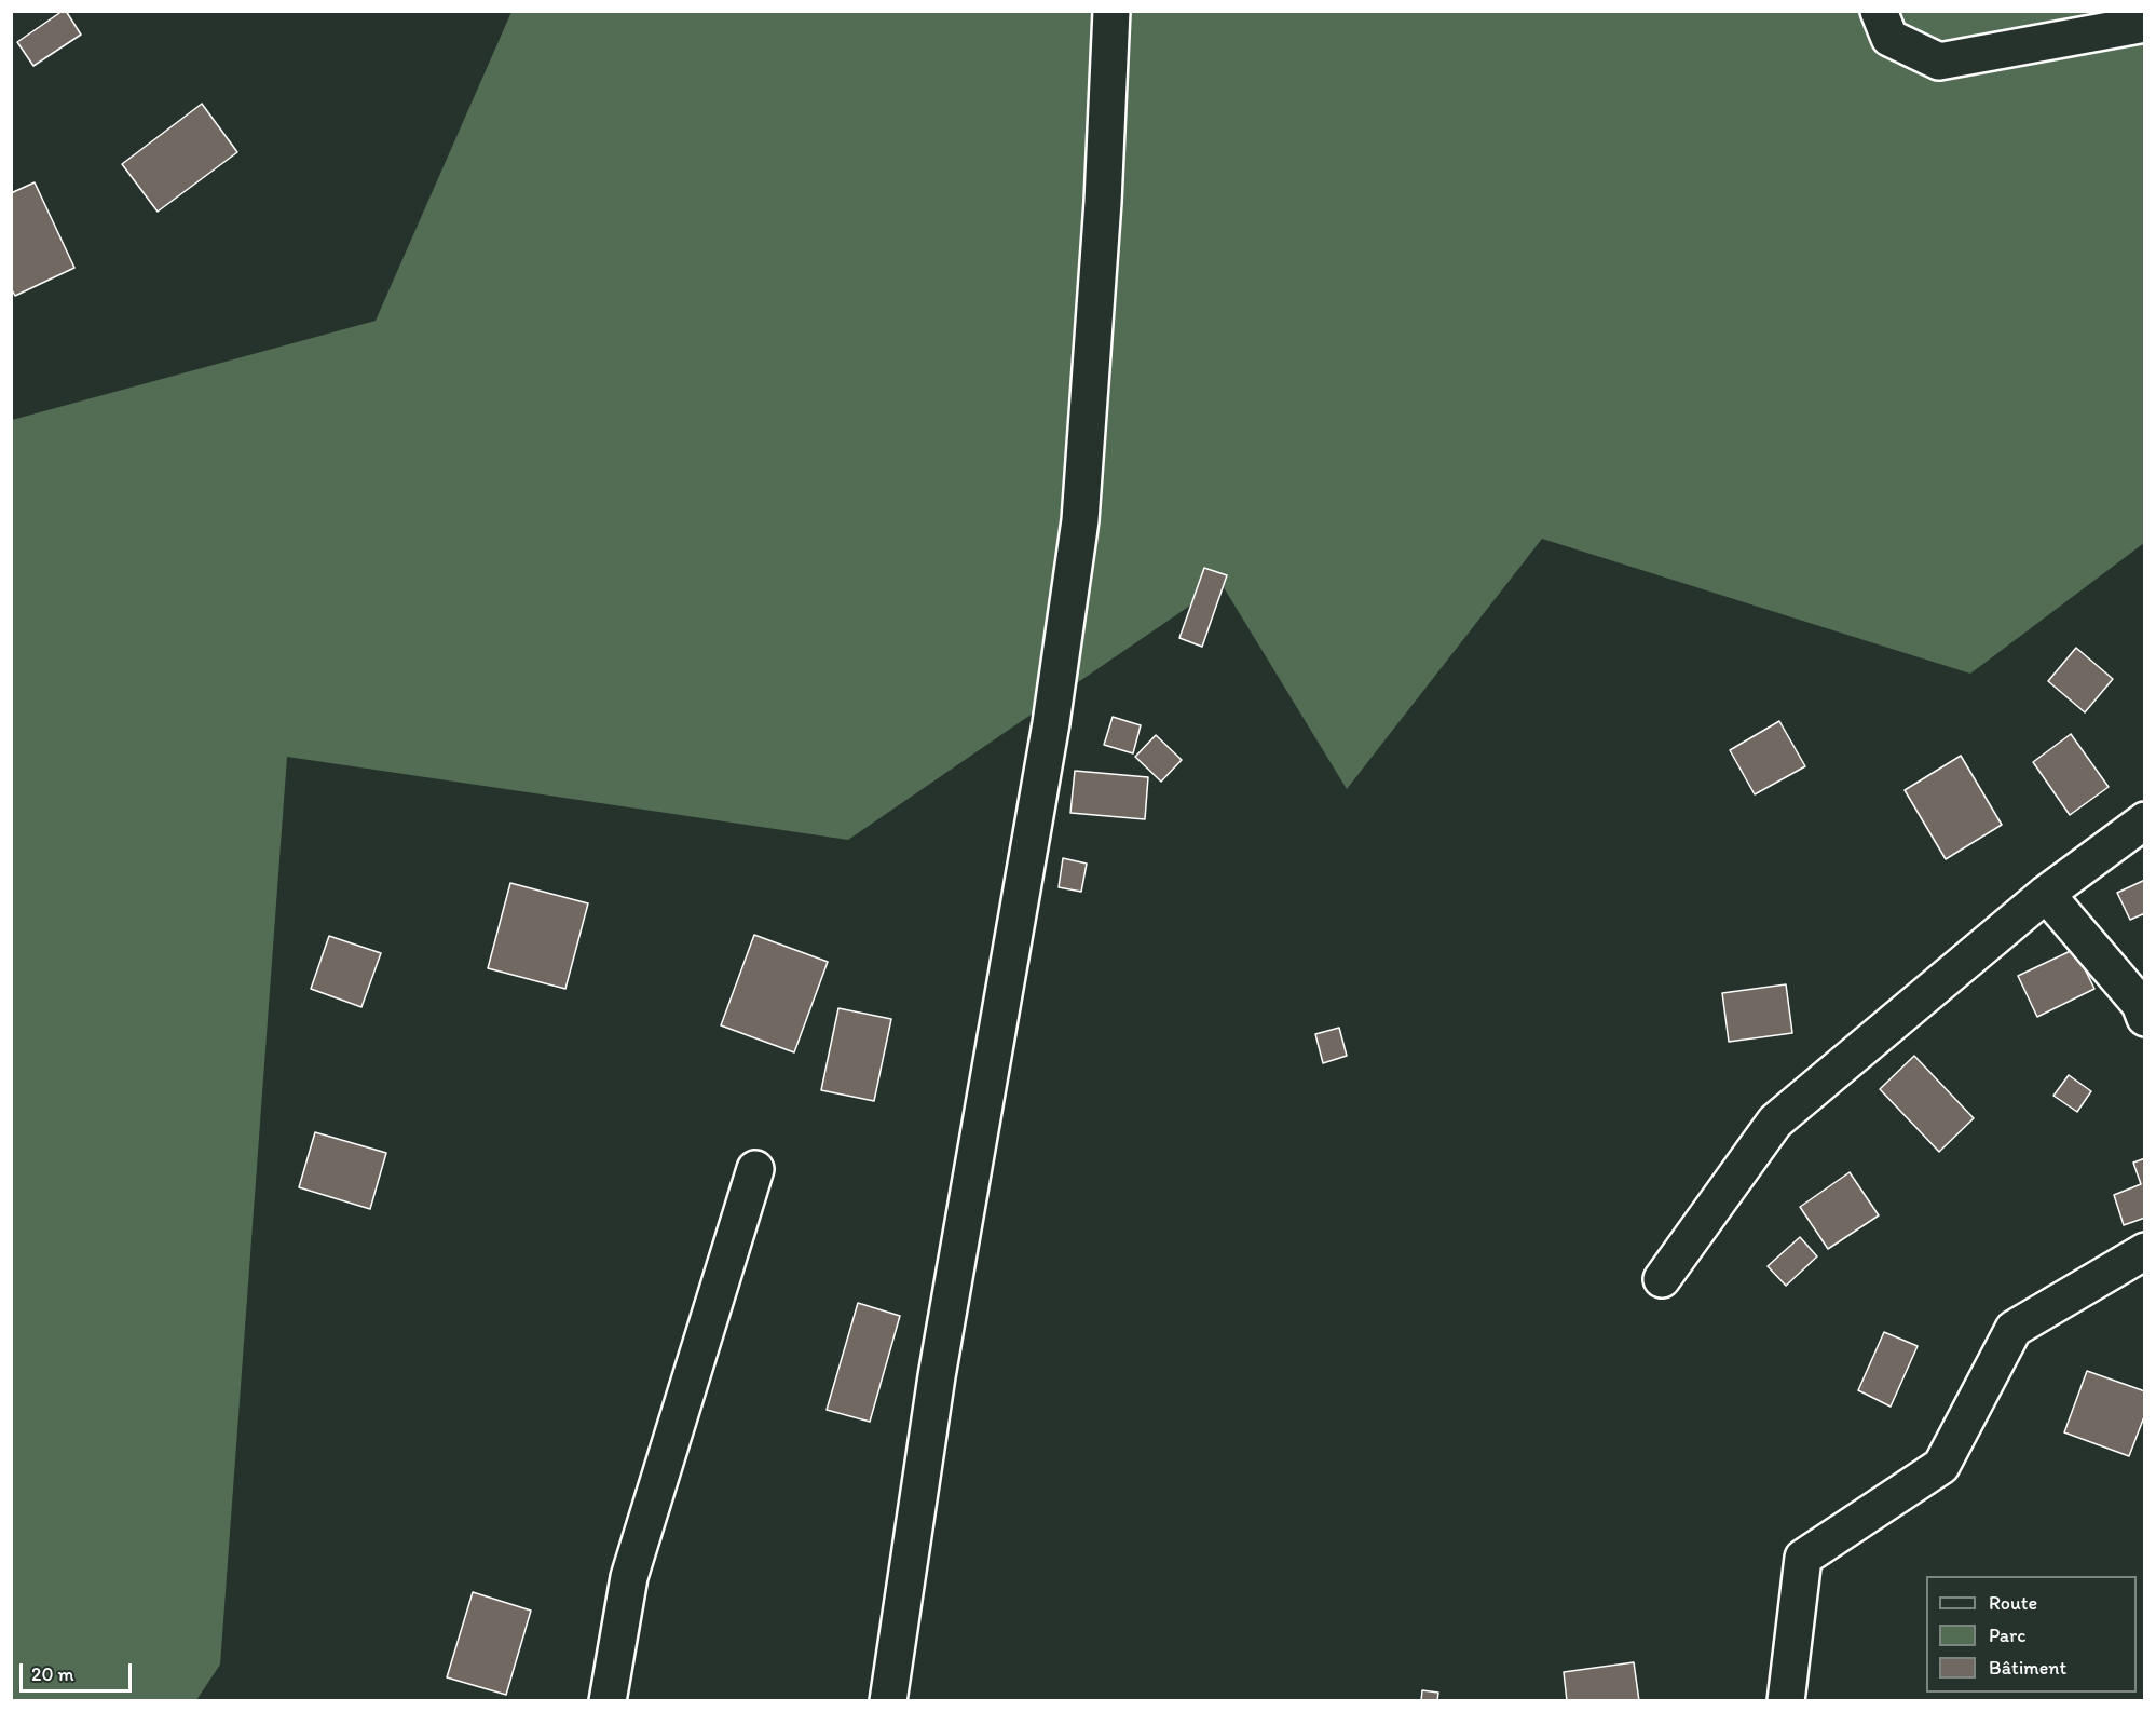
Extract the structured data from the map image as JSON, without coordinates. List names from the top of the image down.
{
  "legend": ["Route", "Parc", "Bâtiment"],
  "scale_bar": "20 m"
}
